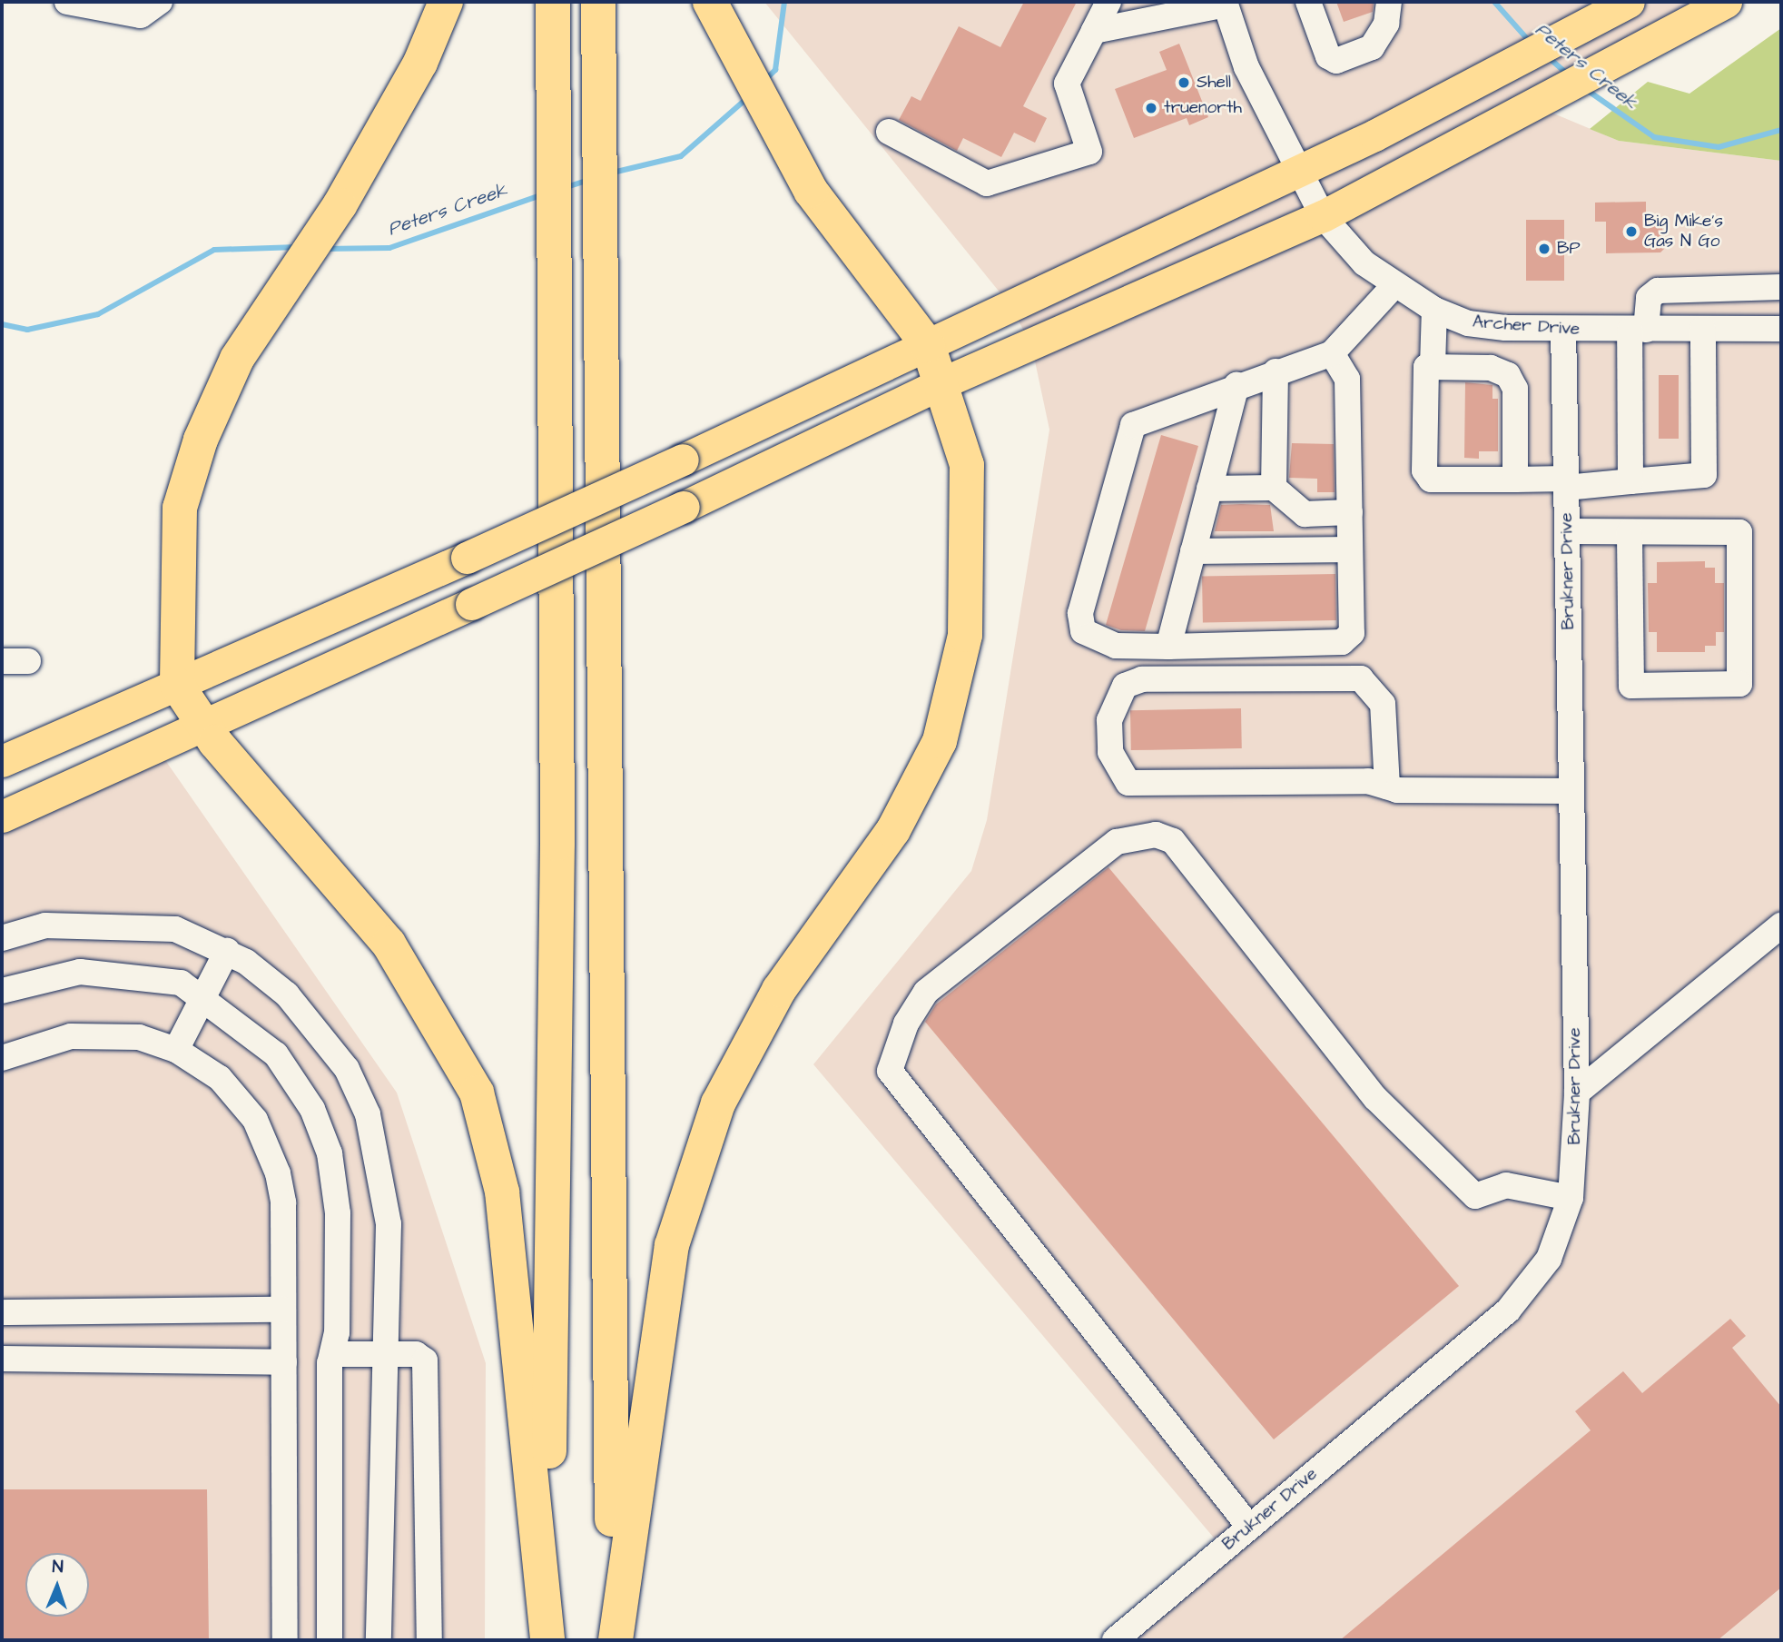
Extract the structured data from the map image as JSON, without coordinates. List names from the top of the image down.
{
  "streets": {
    "street": ["Archer Drive", "Brukner Drive"]
  },
  "crossings": [
    ["Archer Drive", "Brukner Drive"]
  ],
  "water": ["Peters Creek"],
  "places": [
    "Shell",
    "truenorth",
    "Big Mike's Gas N Go",
    "BP"
  ],
  "north": "top"
}
